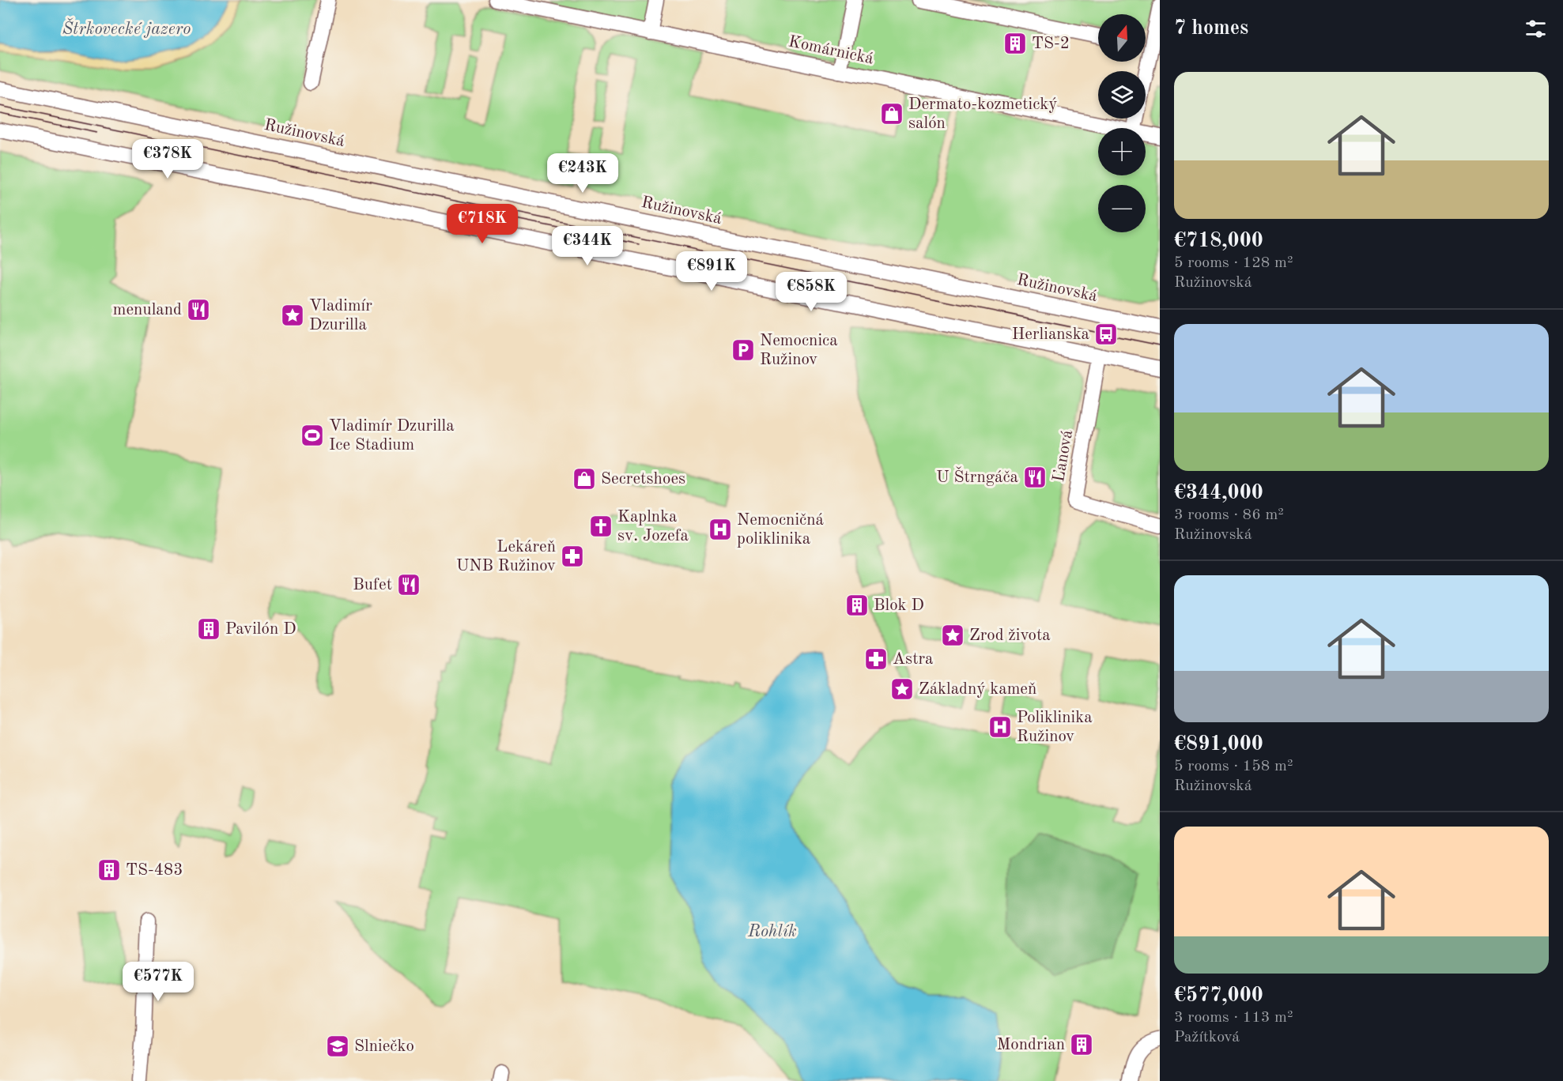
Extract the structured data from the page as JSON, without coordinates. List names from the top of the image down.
{
  "streets": {
    "street": ["Komárnická", "Ružinovská", "Ľanová"]
  },
  "water": ["Štrkovecké jazero", "Rohlík"],
  "places": {
    "building": [
      "TS-2",
      "Blok D",
      "Pavilón D",
      "TS-483",
      "Mondrian"
    ],
    "shop": ["Dermato-kozmetický salón", "Secretshoes"],
    "restaurant": ["menuland", "U Štrngáča", "Bufet"],
    "place": ["Vladimír Dzurilla", "Zrod života", "Základný kameň"],
    "bus stop": ["Herlianska"],
    "parking": ["Nemocnica Ružinov"],
    "sports": ["Vladimír Dzurilla Ice Stadium"],
    "church": ["Kaplnka sv. Jozefa"],
    "hospital": ["Nemocničná poliklinika", "Poliklinika Ružinov"],
    "pharmacy": ["Lekáreň UNB Ružinov", "Astra"],
    "school or university": ["Slniečko"]
  },
  "north": "top",
  "page": {
    "heading": "7 homes",
    "map_buttons": ["+", "−"],
    "list": [
      {
        "name": "€718,000",
        "note": "5 rooms · 128 m² · Ružinovská"
      },
      {
        "name": "€344,000",
        "note": "3 rooms · 86 m² · Ružinovská"
      },
      {
        "name": "€891,000",
        "note": "5 rooms · 158 m² · Ružinovská"
      },
      {
        "name": "€577,000",
        "note": "3 rooms · 113 m² · Pažítková"
      }
    ],
    "price": [
      "€378K",
      "€243K",
      "€718K",
      "€344K",
      "€891K",
      "€858K",
      "€577K"
    ]
  }
}
